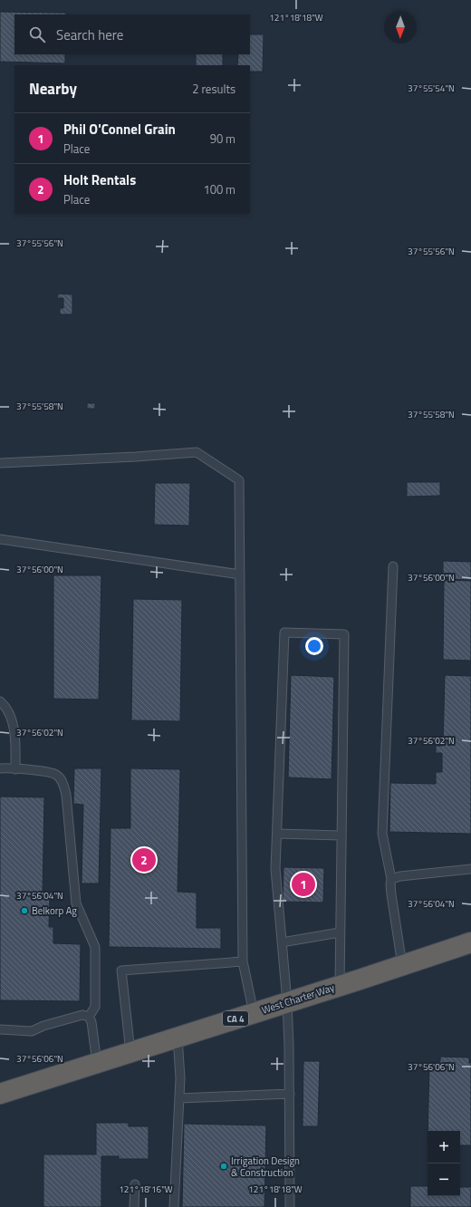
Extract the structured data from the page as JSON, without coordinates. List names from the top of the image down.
{
  "streets": {
    "highway": ["West Charter Way", "CA 4"]
  },
  "places": ["Belkorp Ag", "Irrigation Design & Construction"],
  "north": "bottom",
  "page": {
    "search": "Search here",
    "heading": ["Nearby", "2 results"],
    "list": [
      {
        "mark": "1",
        "name": "Phil O'Connel Grain",
        "note": "Place",
        "value": "90 m"
      },
      {
        "mark": "2",
        "name": "Holt Rentals",
        "note": "Place",
        "value": "100 m"
      }
    ],
    "pins": ["2", "1"],
    "map_buttons": ["+", "−"]
  },
  "coordinates": [
    "121°18'18\"W",
    "37°55'54\"N",
    "37°55'56\"N",
    "37°55'58\"N",
    "37°56'00\"N",
    "37°56'02\"N",
    "37°56'04\"N",
    "37°56'06\"N",
    "121°18'16\"W"
  ]
}
